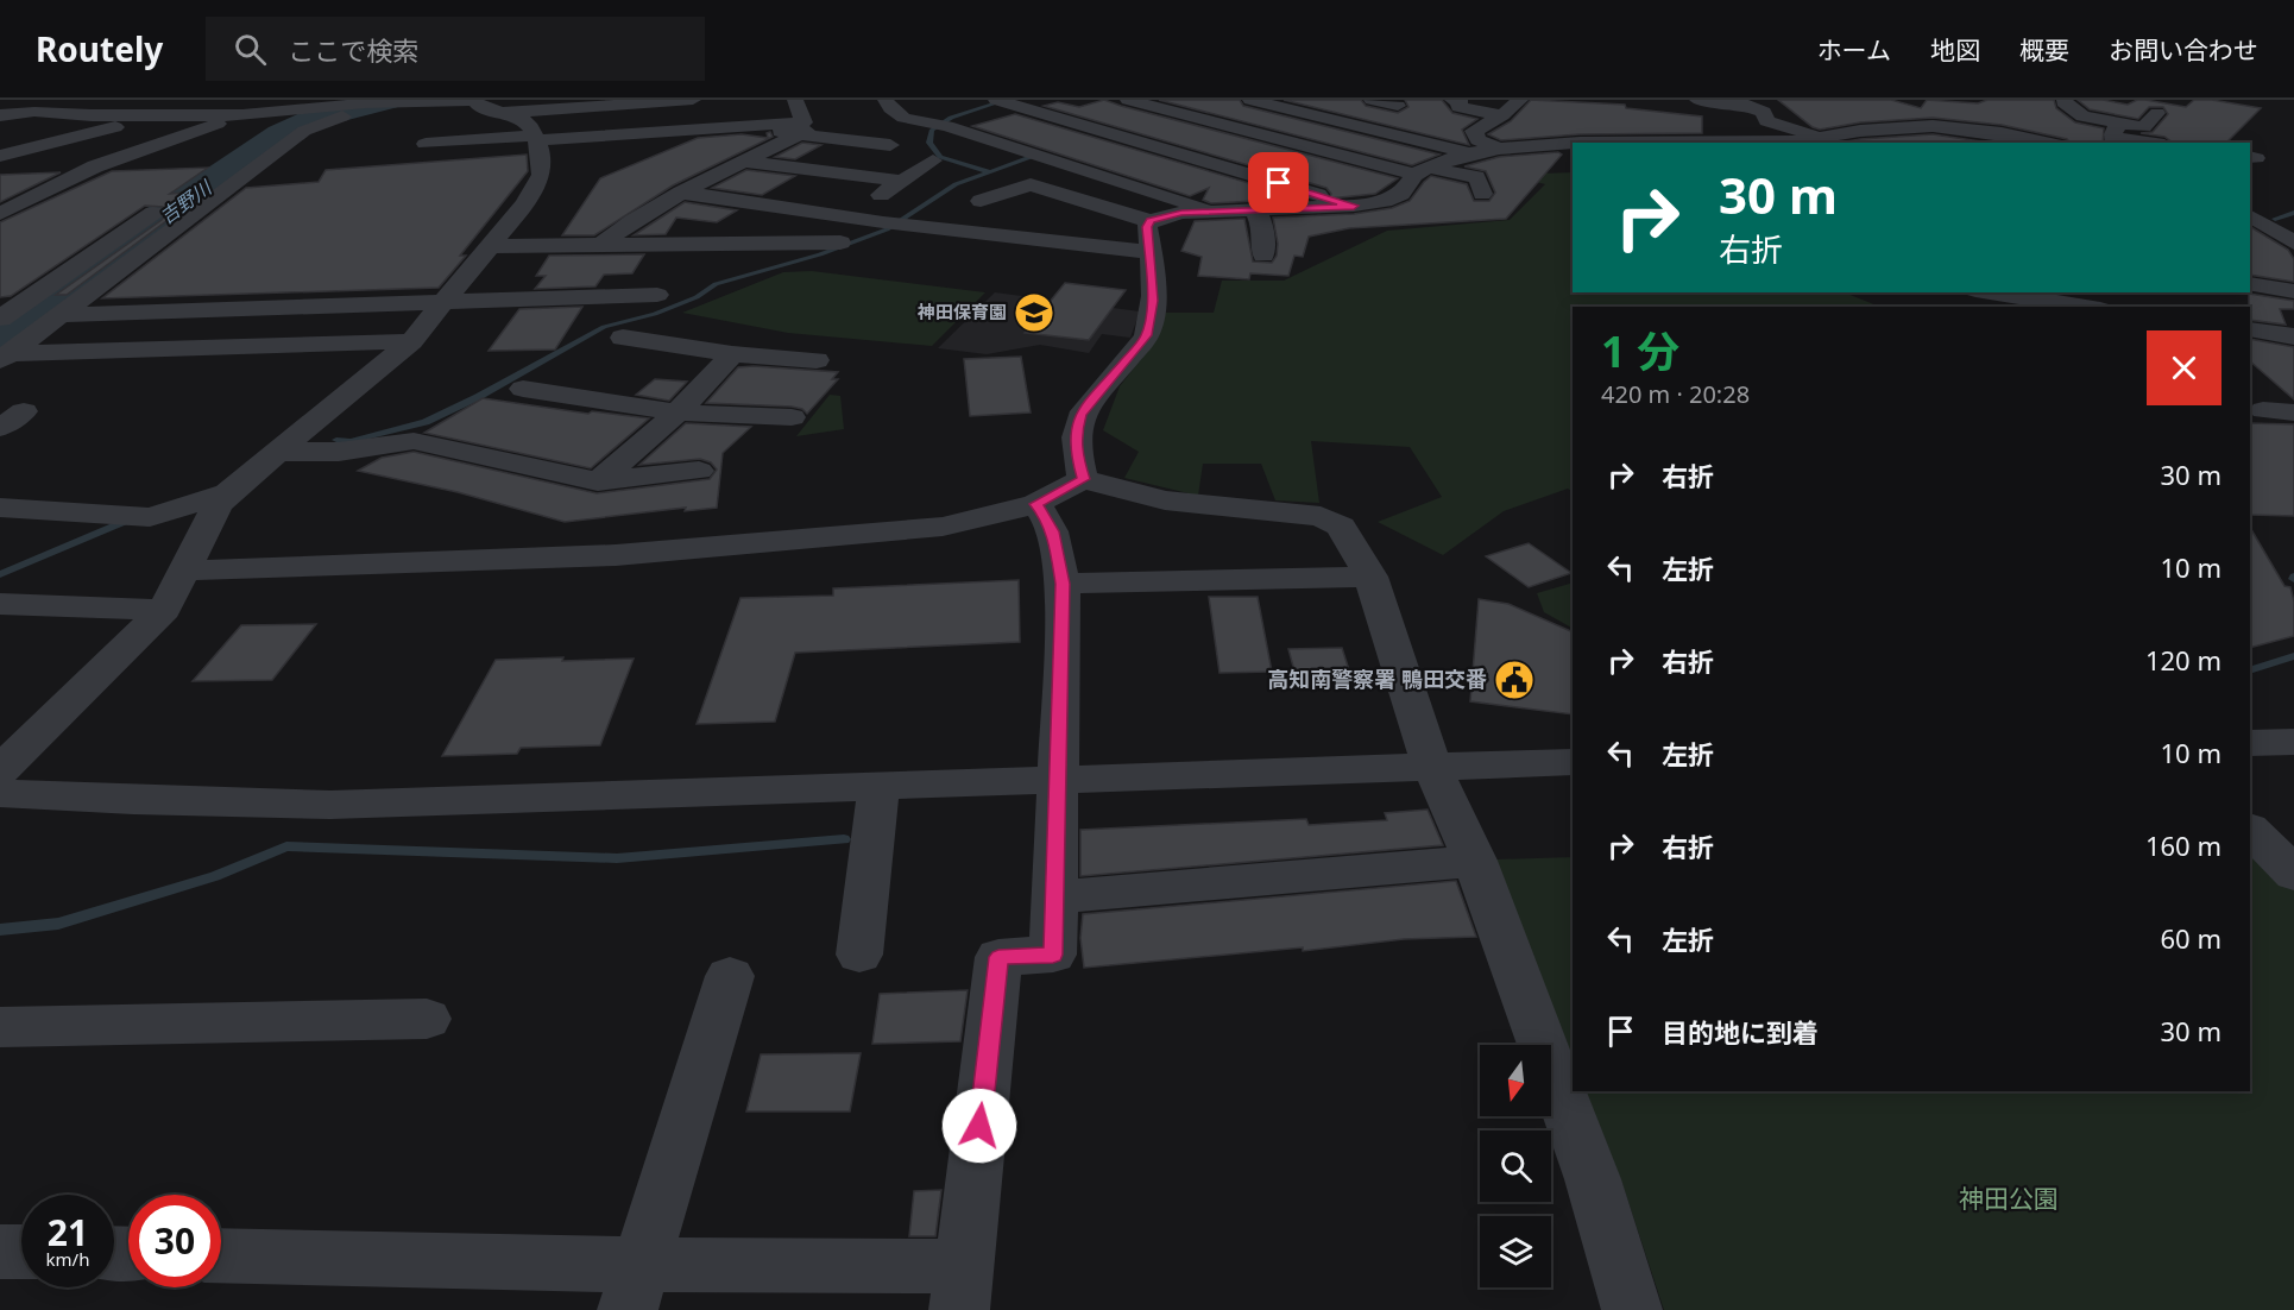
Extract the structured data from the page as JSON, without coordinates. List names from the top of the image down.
{
  "water": ["吉野川"],
  "parks": ["神田公園"],
  "places": {
    "school or university": ["神田保育園"],
    "public building": ["高知南警察署 鴨田交番"]
  },
  "north": "bottom",
  "page": {
    "header": "Routely",
    "search": "ここで検索",
    "nav": [
      "ホーム",
      "地図",
      "概要",
      "お問い合わせ"
    ],
    "turn": ["30 m", "右折"],
    "heading": ["1 分", "420 m · 20:28"],
    "list": [
      {
        "name": "右折",
        "value": "30 m"
      },
      {
        "name": "左折",
        "value": "10 m"
      },
      {
        "name": "右折",
        "value": "120 m"
      },
      {
        "name": "左折",
        "value": "10 m"
      },
      {
        "name": "右折",
        "value": "160 m"
      },
      {
        "name": "左折",
        "value": "60 m"
      },
      {
        "name": "目的地に到着",
        "value": "30 m"
      }
    ],
    "speed": "21 km/h",
    "limit": "30"
  }
}
